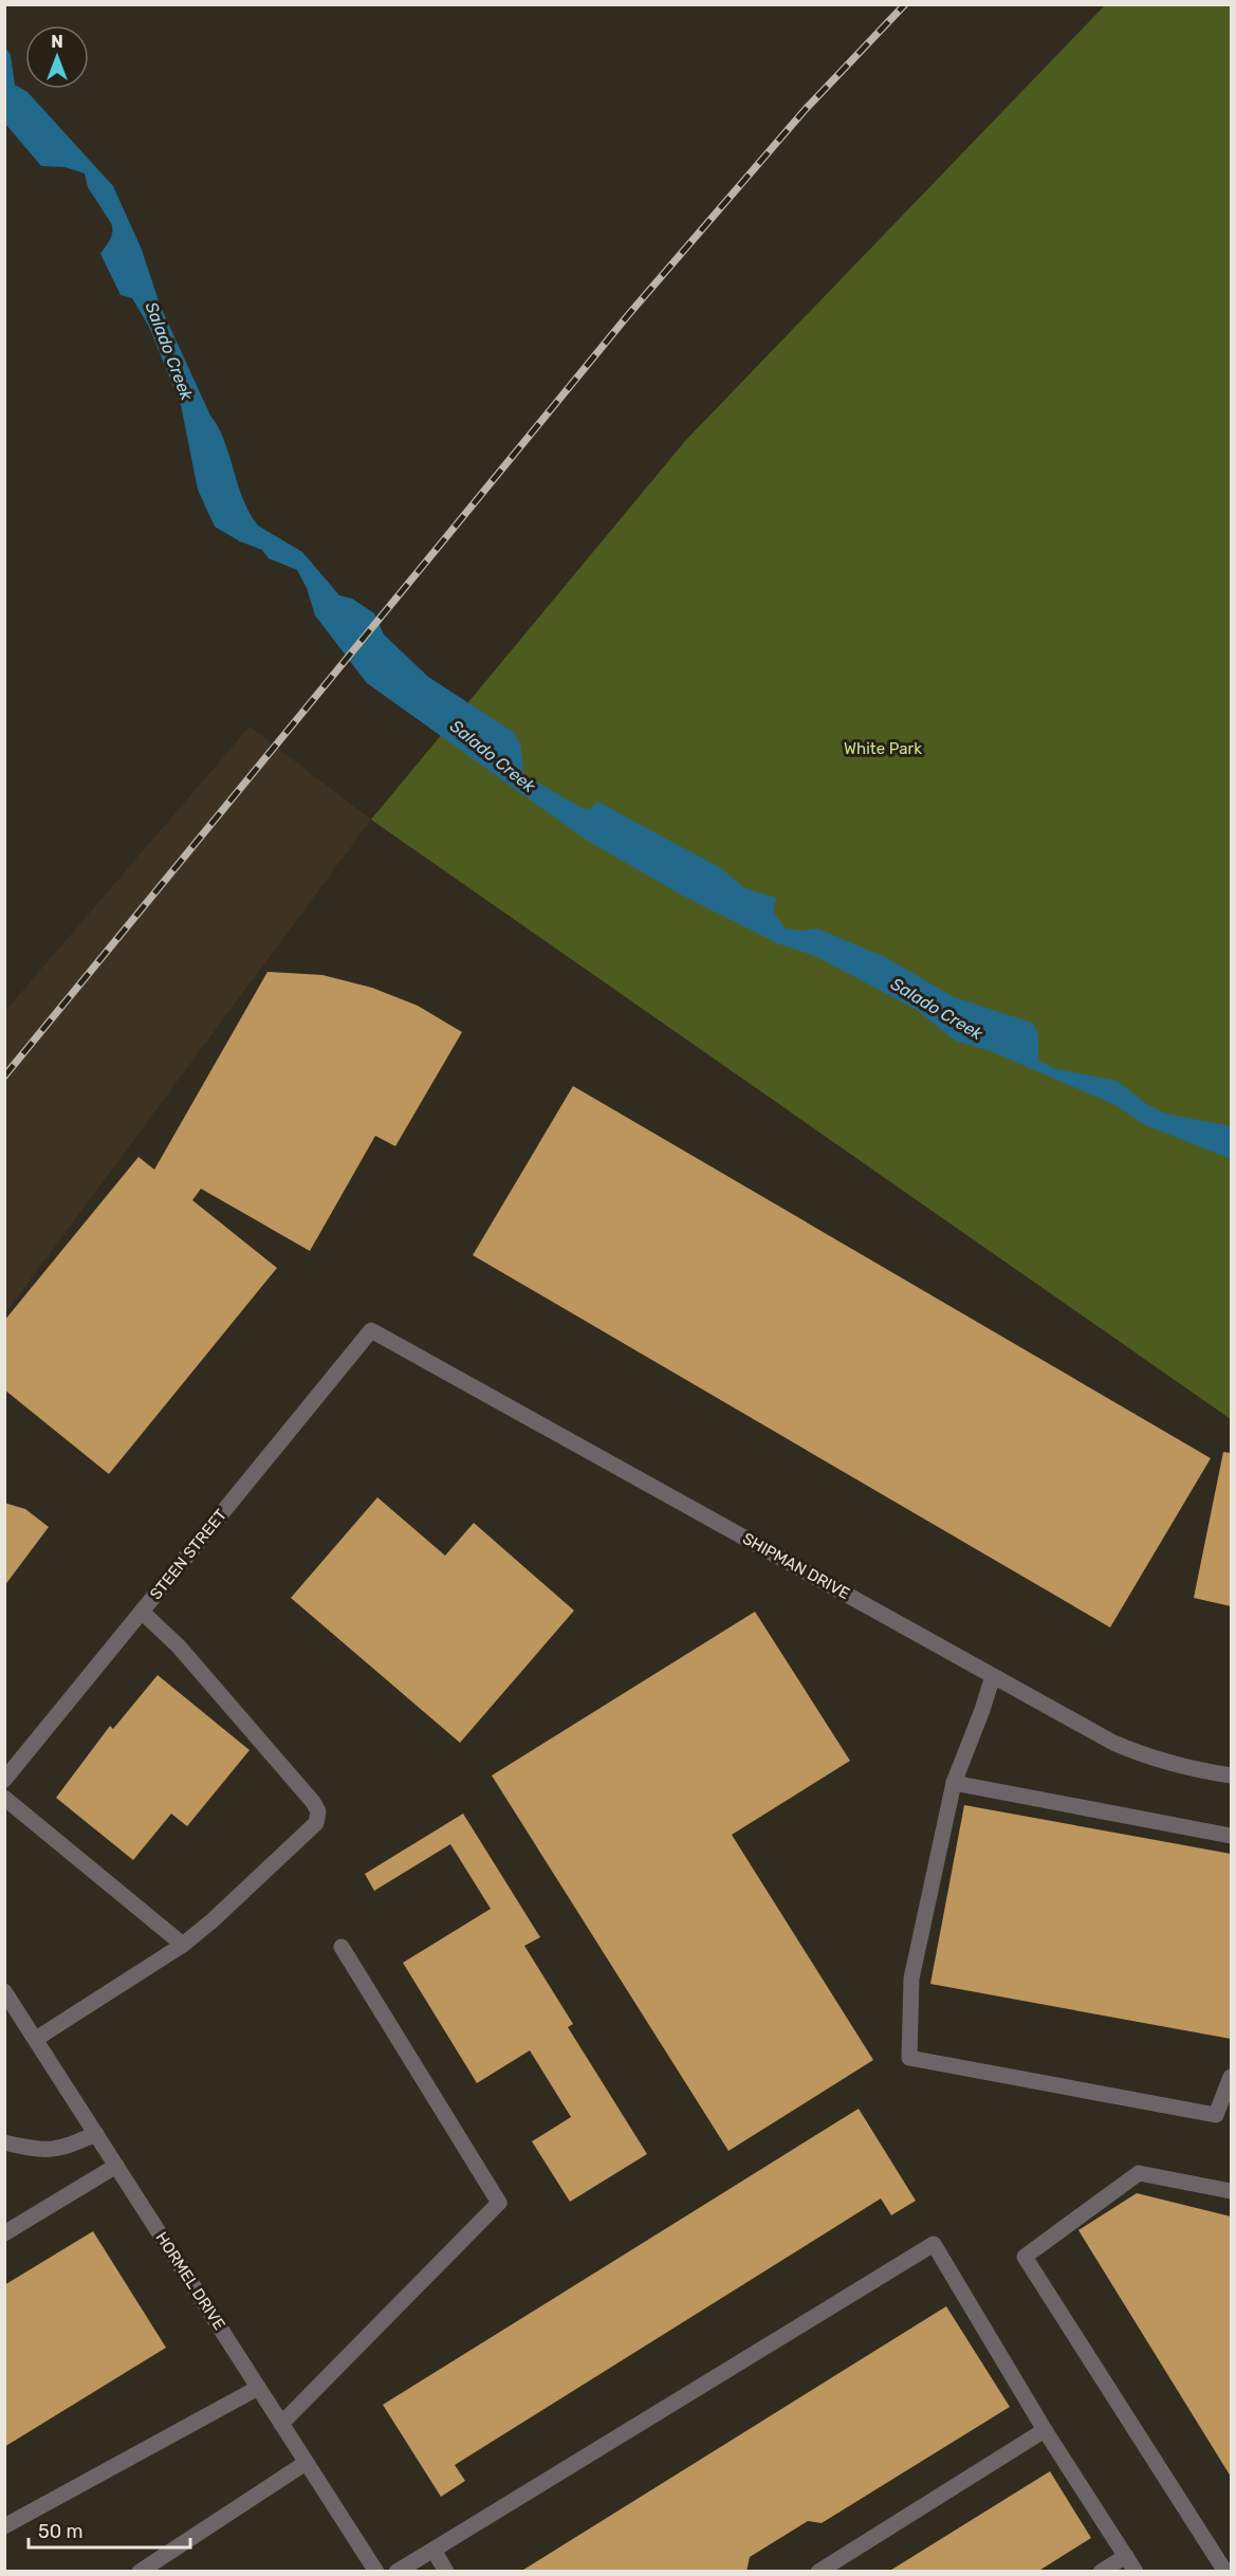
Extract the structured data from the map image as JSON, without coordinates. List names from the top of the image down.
{
  "streets": {
    "street": ["STEEN STREET", "SHIPMAN DRIVE", "HORMEL DRIVE"]
  },
  "crossings": [
    ["STEEN STREET", "SHIPMAN DRIVE"]
  ],
  "water": ["Salado Creek"],
  "parks": ["White Park"],
  "scale_bar": "50 m",
  "north": "top"
}
